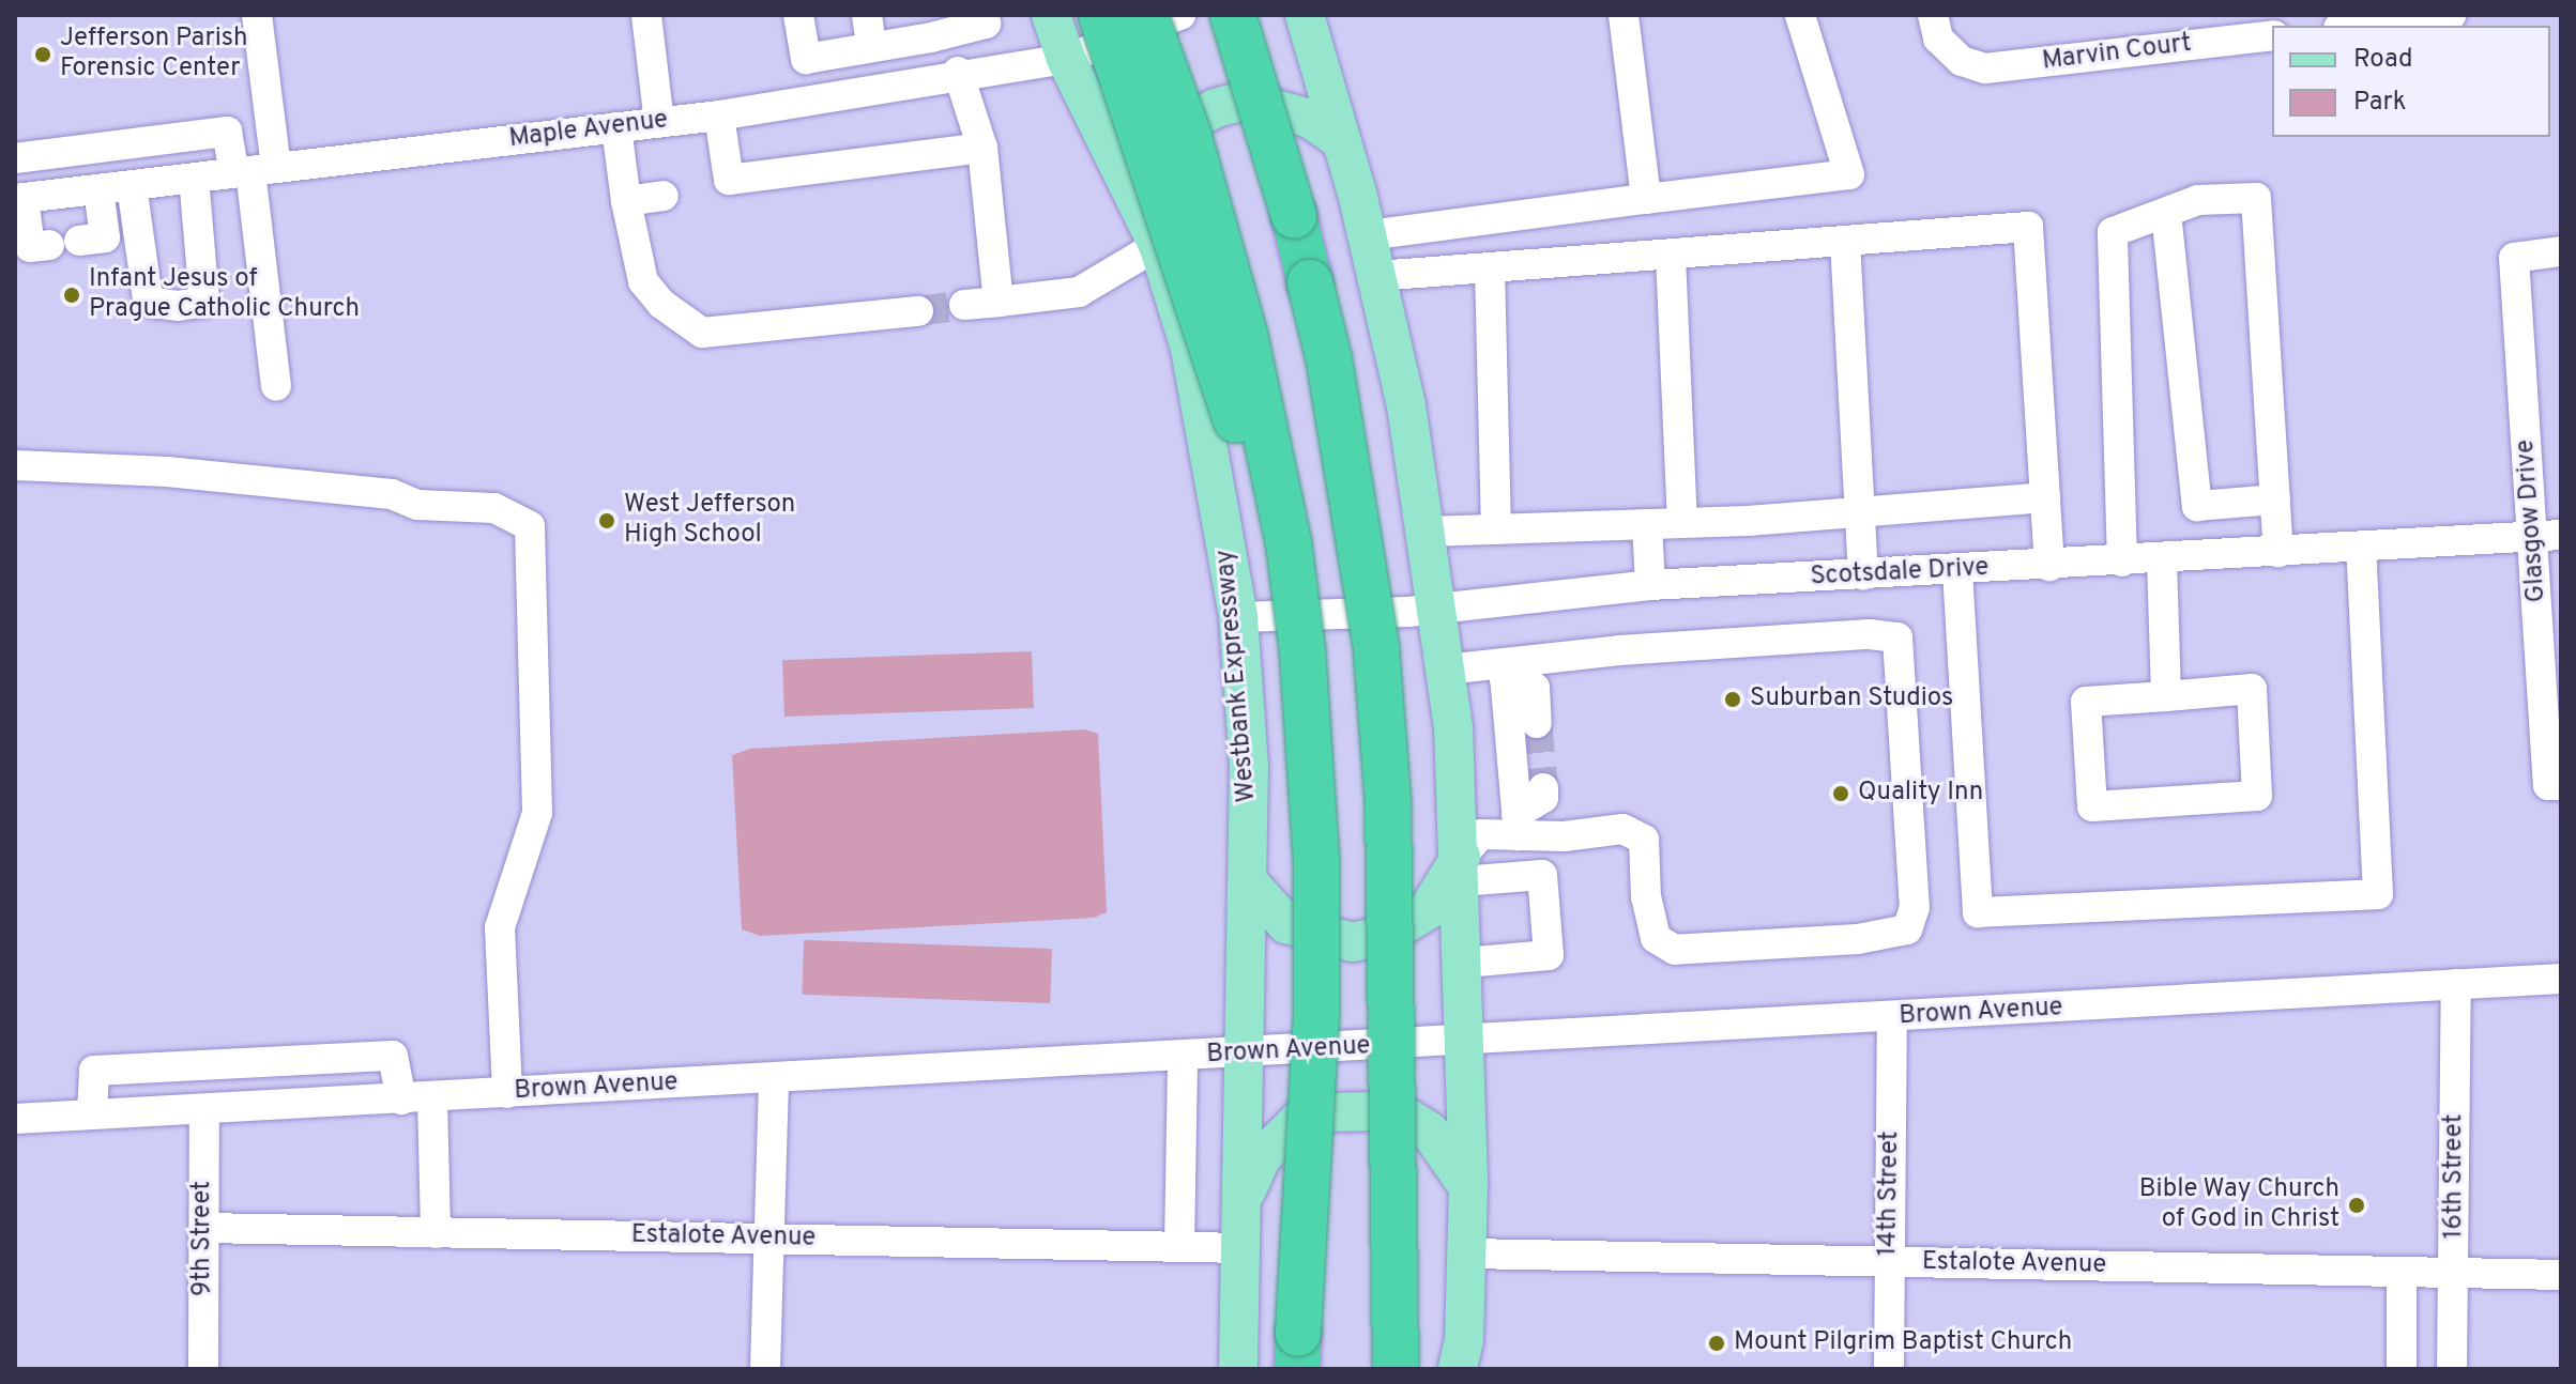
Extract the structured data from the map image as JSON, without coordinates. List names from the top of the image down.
{
  "streets": {
    "main road": ["Westbank Expressway"],
    "street": [
      "Marvin Court",
      "Maple Avenue",
      "Glasgow Drive",
      "Scotsdale Drive",
      "Brown Avenue",
      "16th Street",
      "14th Street",
      "Estalote Avenue",
      "9th Street"
    ]
  },
  "crossings": [
    ["Maple Avenue", "Westbank Expressway"],
    ["Glasgow Drive", "Scotsdale Drive"],
    ["Scotsdale Drive", "Westbank Expressway"],
    ["Westbank Expressway", "Brown Avenue"],
    ["Westbank Expressway", "Estalote Avenue"],
    ["Brown Avenue", "16th Street"],
    ["Brown Avenue", "14th Street"],
    ["Brown Avenue", "9th Street"],
    ["16th Street", "Estalote Avenue"],
    ["14th Street", "Estalote Avenue"],
    ["Estalote Avenue", "9th Street"]
  ],
  "places": [
    "Jefferson Parish Forensic Center",
    "Infant Jesus of Prague Catholic Church",
    "West Jefferson High School",
    "Suburban Studios",
    "Quality Inn",
    "Bible Way Church of God in Christ",
    "Mount Pilgrim Baptist Church"
  ],
  "legend": ["Road", "Park"]
}
